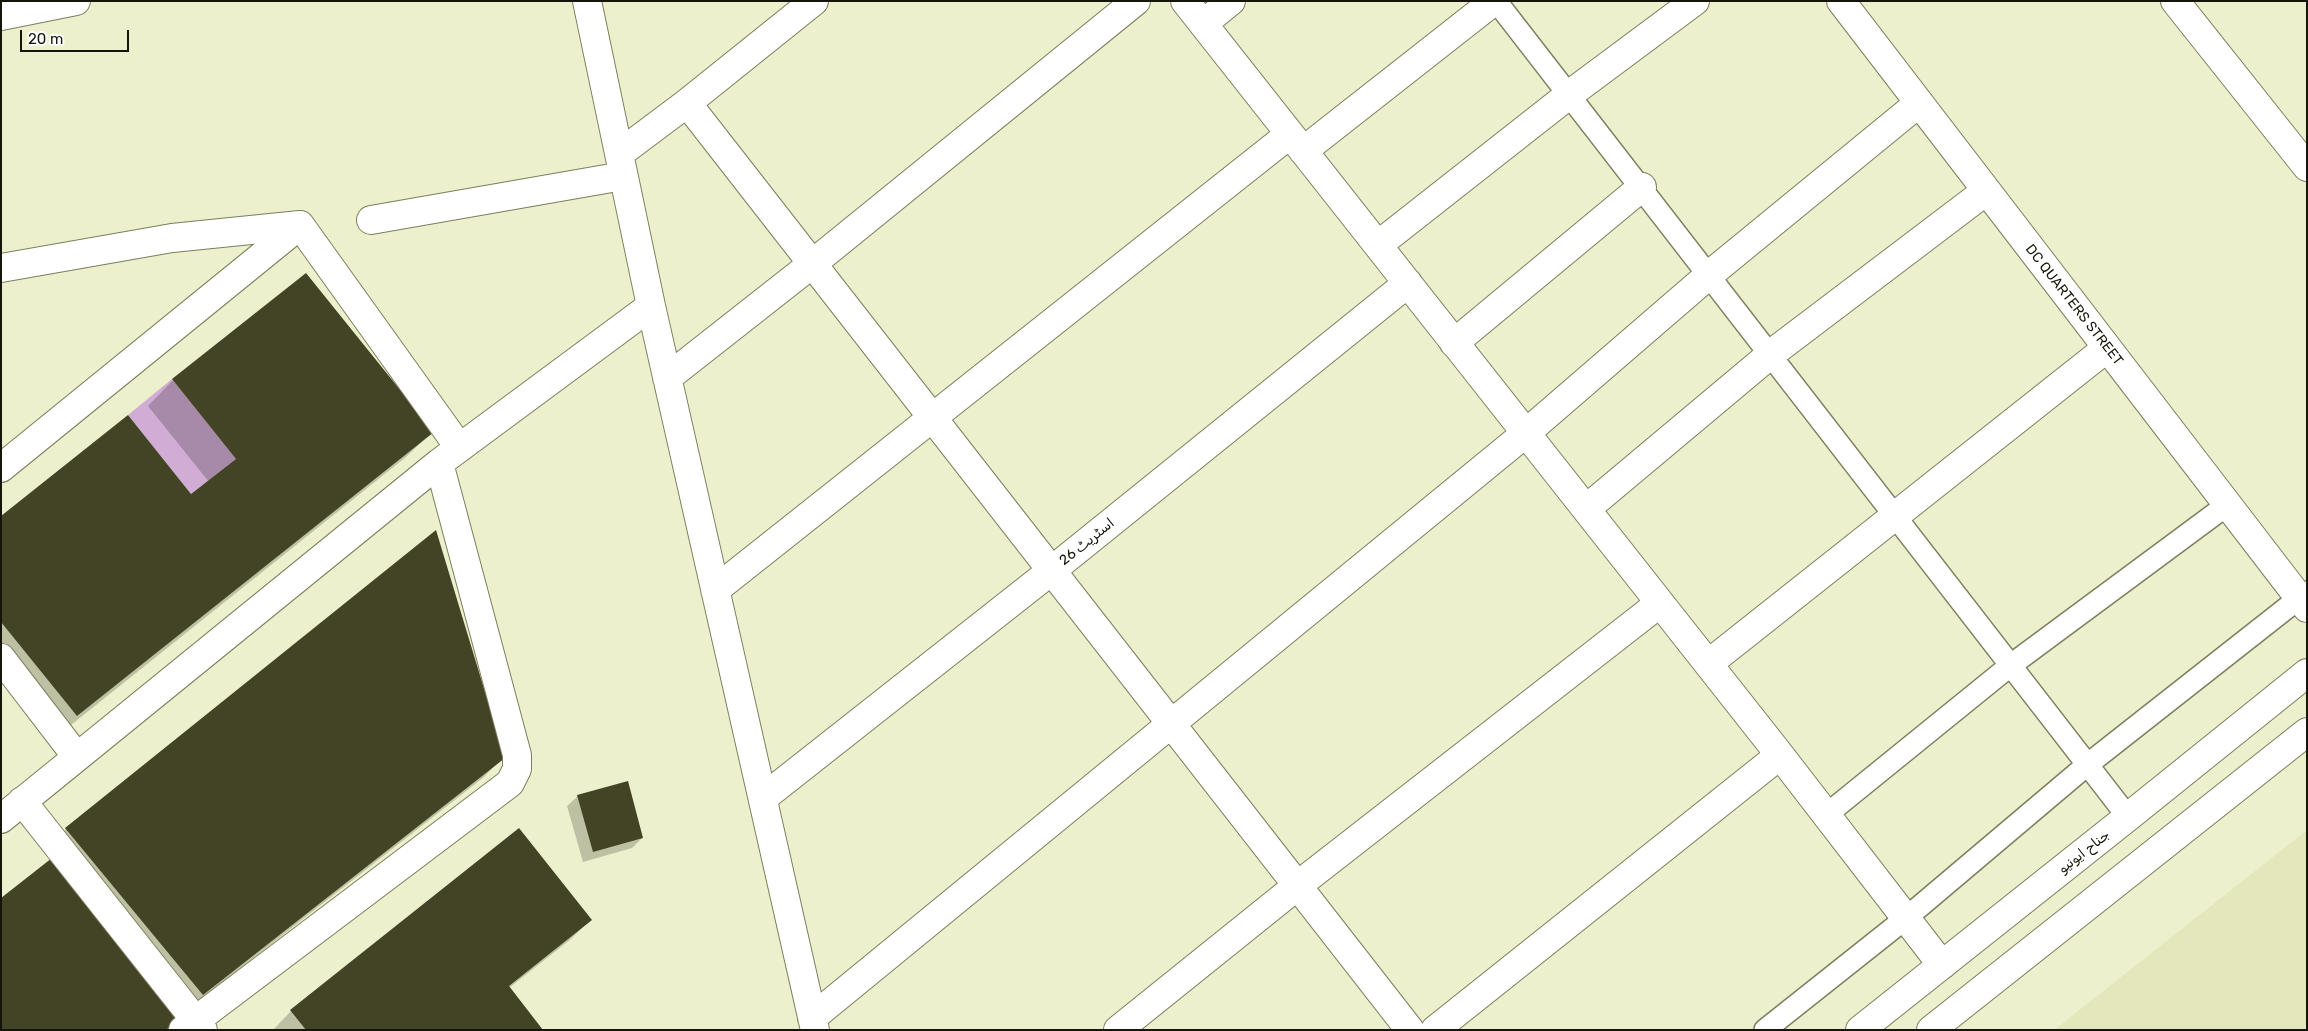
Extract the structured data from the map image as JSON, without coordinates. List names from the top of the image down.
{
  "streets": {
    "main road": ["DC QUARTERS STREET", "اسٹریٹ 26", "جناح ایونیو"]
  },
  "scale_bar": "20 m"
}
